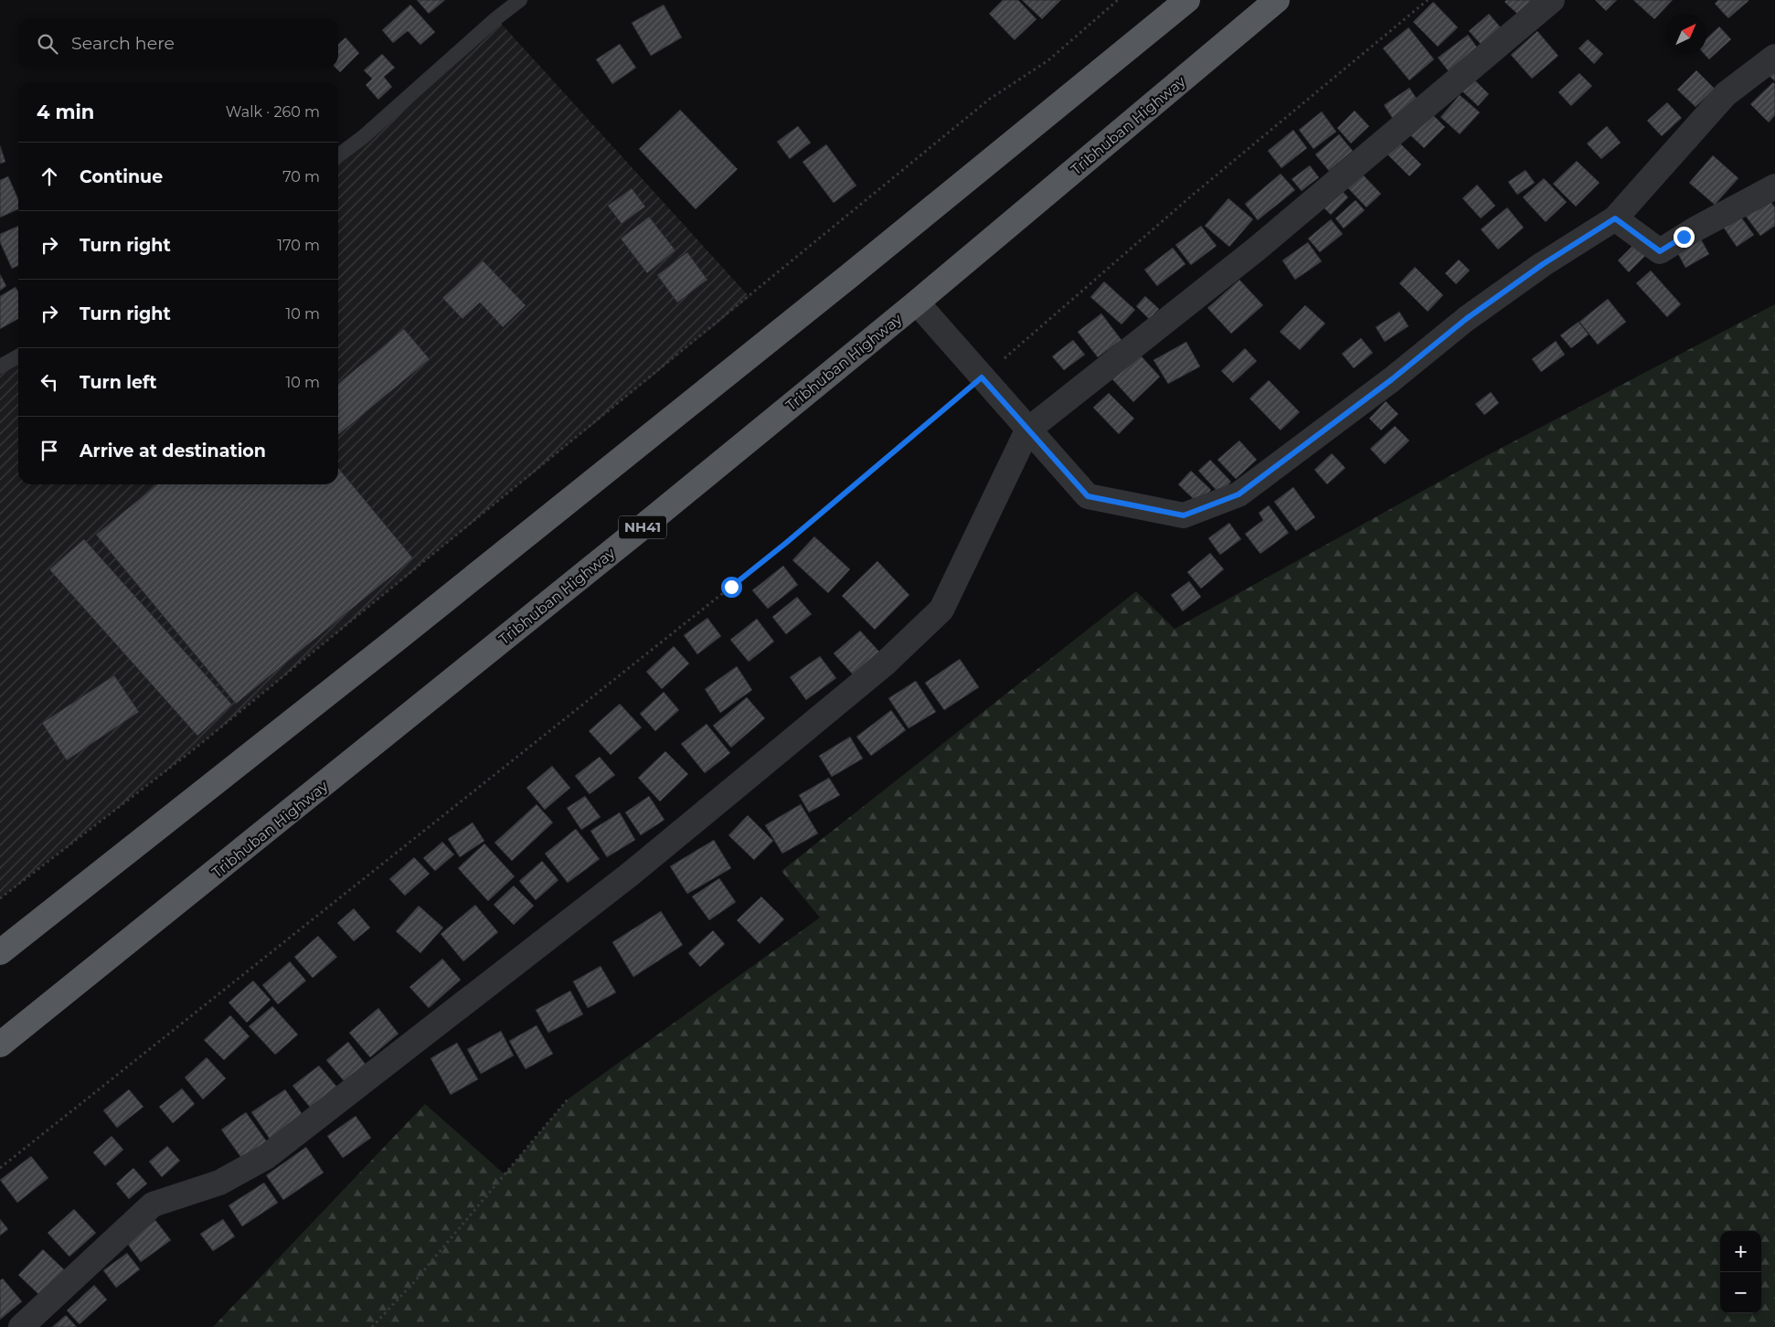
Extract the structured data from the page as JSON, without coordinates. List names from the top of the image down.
{
  "streets": {
    "highway": ["Tribhuban Highway", "NH41"]
  },
  "north": "top right",
  "page": {
    "search": "Search here",
    "heading": ["4 min", "Walk · 260 m"],
    "list": [
      ["Continue", "70 m"],
      ["Turn right", "170 m"],
      ["Turn right", "10 m"],
      ["Turn left", "10 m"],
      "Arrive at destination"
    ],
    "map_buttons": ["+", "−"]
  }
}
